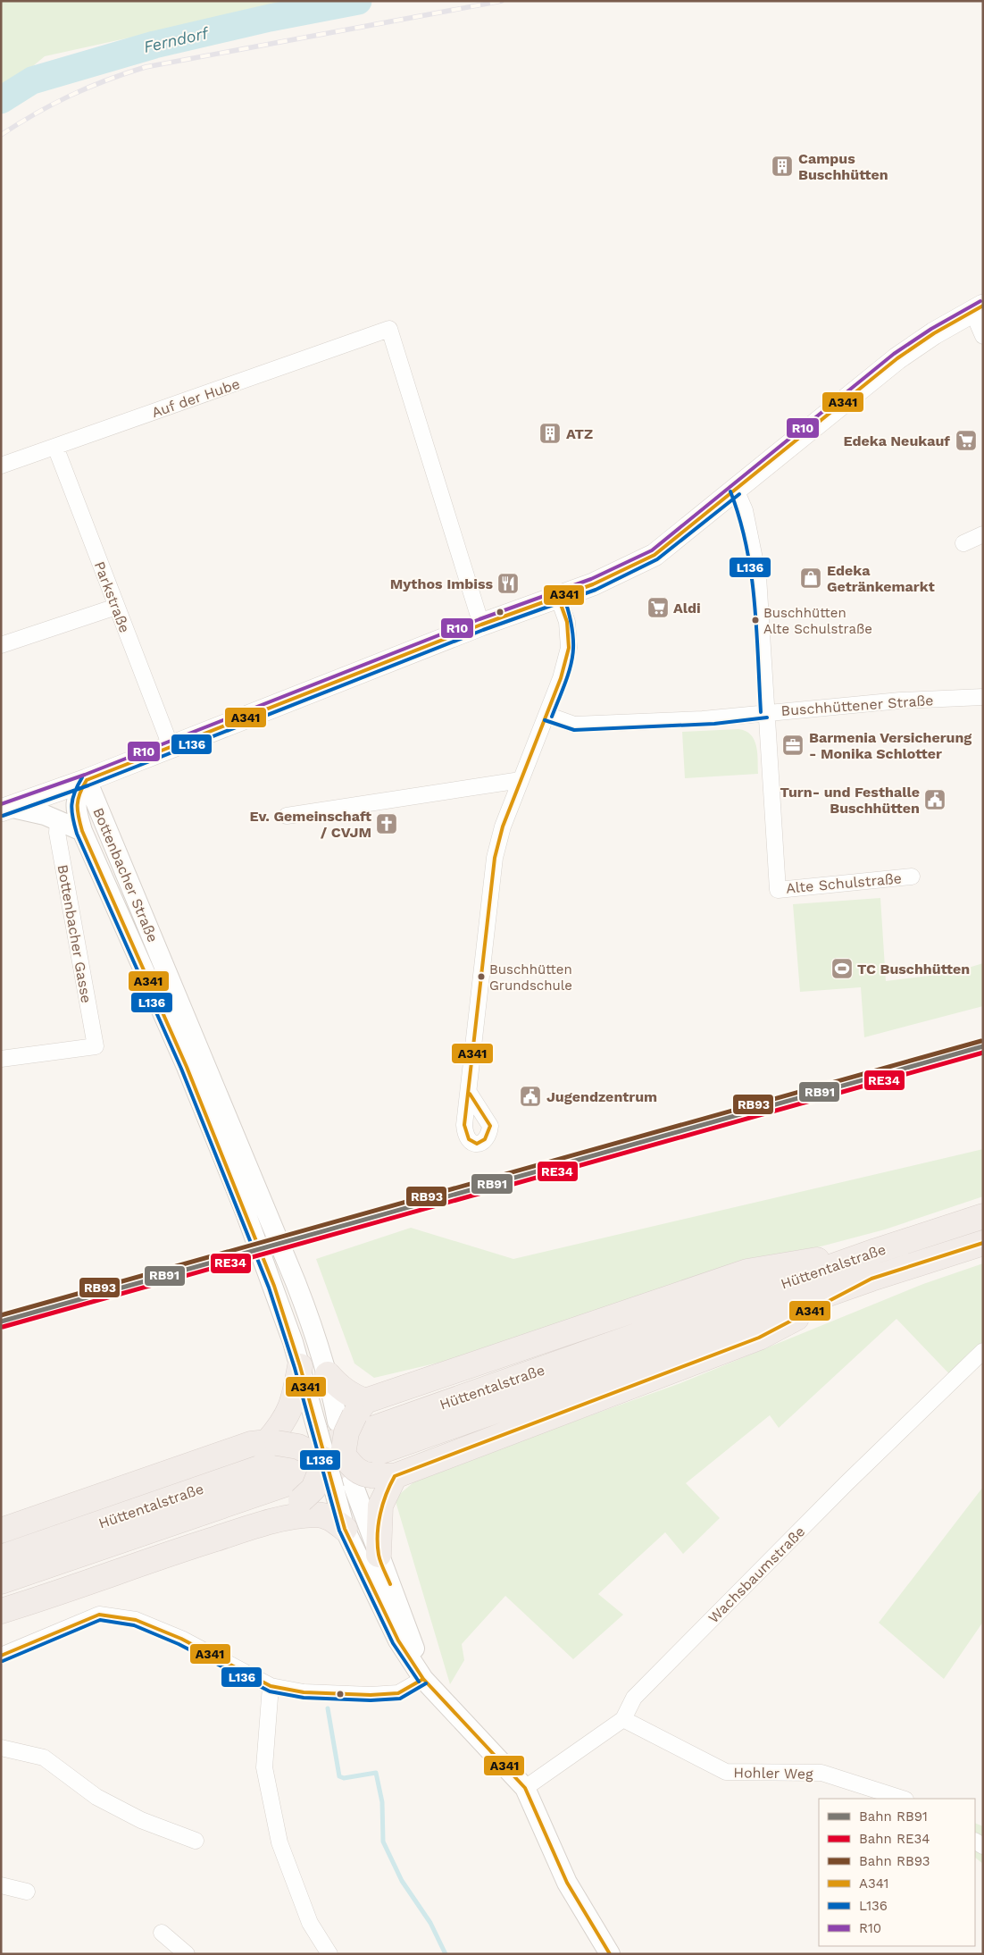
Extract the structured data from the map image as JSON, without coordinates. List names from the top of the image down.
{
  "streets": {
    "highway": ["Hüttentalstraße"],
    "street": [
      "Auf der Hube",
      "Parkstraße",
      "Buschhüttener Straße",
      "Bottenbacher Straße",
      "Alte Schulstraße",
      "Bottenbacher Gasse",
      "Wachsbaumstraße",
      "Hohler Weg"
    ]
  },
  "crossings": [
    ["Auf der Hube", "Parkstraße"],
    ["Buschhüttener Straße", "Alte Schulstraße"],
    ["Bottenbacher Straße", "Wachsbaumstraße"],
    ["Wachsbaumstraße", "Hohler Weg"]
  ],
  "water": ["Ferndorf"],
  "places": {
    "building": ["Campus Buschhütten", "ATZ"],
    "supermarket": ["Edeka Neukauf", "Aldi"],
    "shop": ["Edeka Getränkemarkt"],
    "restaurant": ["Mythos Imbiss"],
    "other": ["Buschhütten Alte Schulstraße", "Buschhütten Grundschule"],
    "office": ["Barmenia Versicherung - Monika Schlotter"],
    "public building": ["Turn- und Festhalle Buschhütten", "Jugendzentrum"],
    "church": ["Ev. Gemeinschaft / CVJM"],
    "sports": ["TC Buschhütten"]
  },
  "lines": [
    "transit line R10",
    "transit line A341",
    "transit line L136",
    "rail line RB93",
    "rail line RB91",
    "rail line RE34"
  ],
  "legend": [
    "Bahn RB91",
    "Bahn RE34",
    "Bahn RB93",
    "A341",
    "L136",
    "R10"
  ]
}
